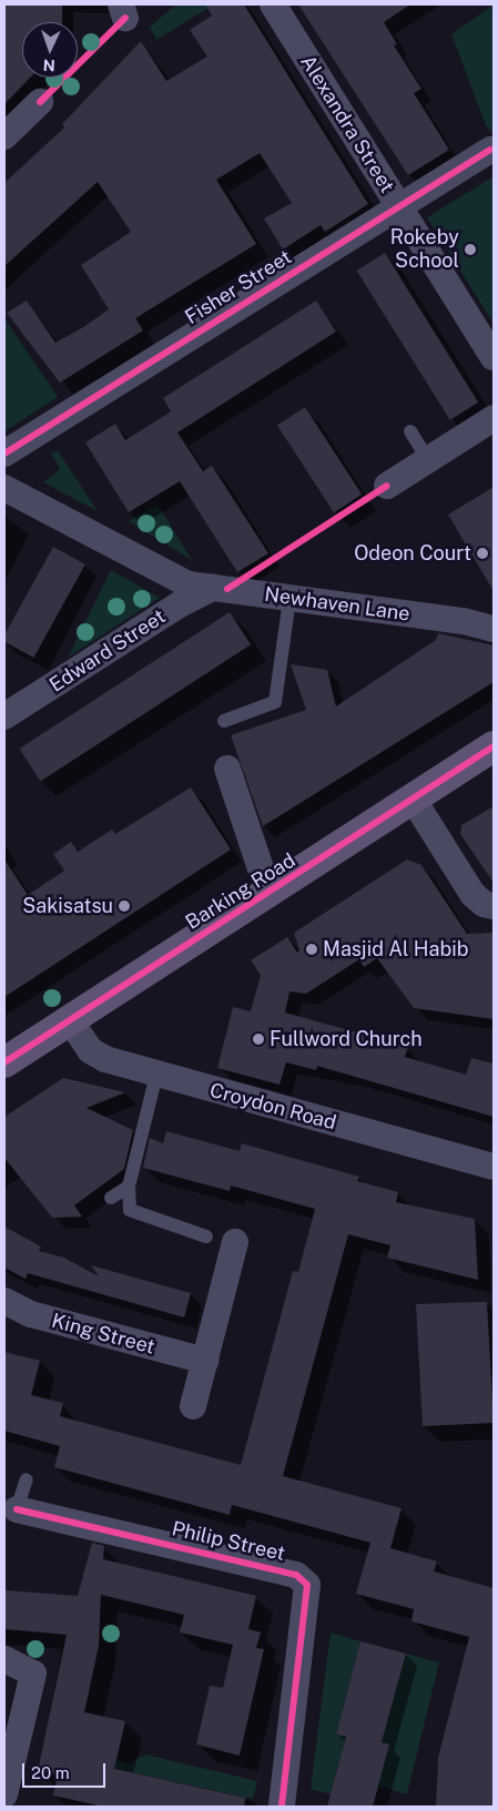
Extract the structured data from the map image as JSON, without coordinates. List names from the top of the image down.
{
  "streets": {
    "main road": ["Barking Road"],
    "street": [
      "Alexandra Street",
      "Fisher Street",
      "Newhaven Lane",
      "Edward Street",
      "Croydon Road",
      "King Street",
      "Philip Street"
    ]
  },
  "crossings": [
    ["Alexandra Street", "Fisher Street"],
    ["Newhaven Lane", "Edward Street"],
    ["Barking Road", "Croydon Road"]
  ],
  "places": [
    "Rokeby School",
    "Odeon Court",
    "Sakisatsu",
    "Masjid Al Habib",
    "Fullword Church"
  ],
  "scale_bar": "20 m",
  "north": "bottom"
}
